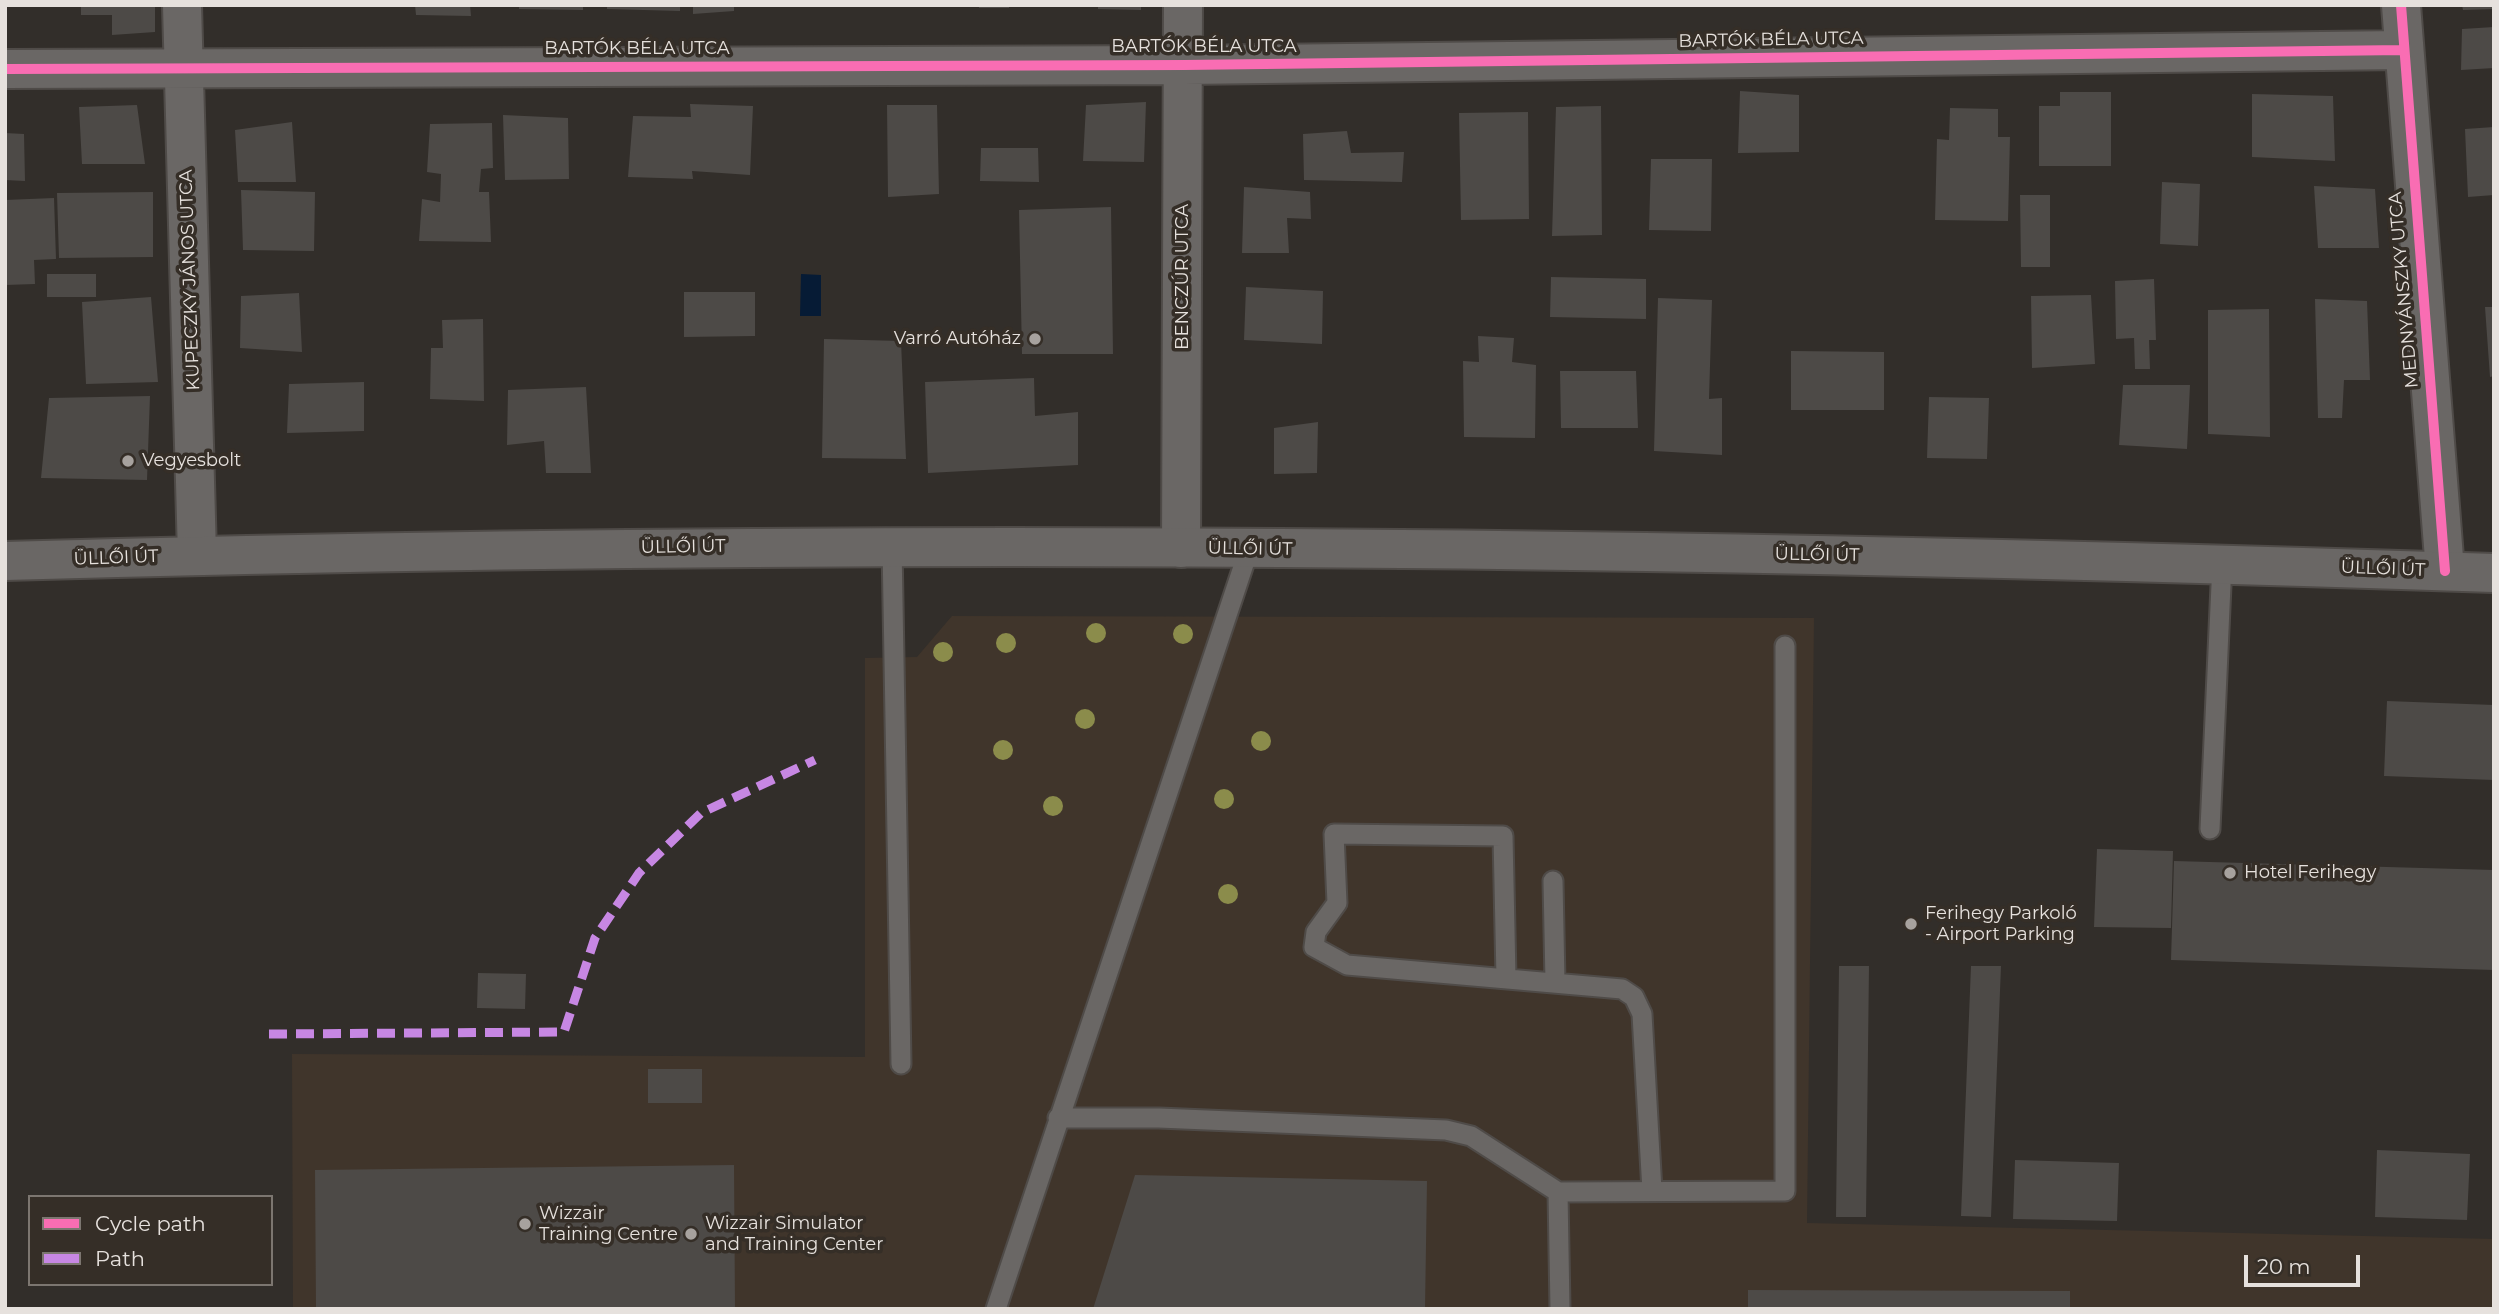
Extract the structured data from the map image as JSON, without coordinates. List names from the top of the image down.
{
  "streets": {
    "street": [
      "BARTÓK BÉLA UTCA",
      "BENCZÚR UTCA",
      "KUPECZKY JÁNOS UTCA",
      "MEDNYÁNSZKY UTCA",
      "ÜLLŐI ÚT"
    ]
  },
  "crossings": [
    ["BARTÓK BÉLA UTCA", "BENCZÚR UTCA"],
    ["BARTÓK BÉLA UTCA", "KUPECZKY JÁNOS UTCA"],
    ["BARTÓK BÉLA UTCA", "MEDNYÁNSZKY UTCA"],
    ["BENCZÚR UTCA", "ÜLLŐI ÚT"],
    ["KUPECZKY JÁNOS UTCA", "ÜLLŐI ÚT"],
    ["MEDNYÁNSZKY UTCA", "ÜLLŐI ÚT"]
  ],
  "places": [
    "Varró Autóház",
    "Vegyesbolt",
    "Hotel Ferihegy",
    "Ferihegy Parkoló - Airport Parking",
    "Wizzair Training Centre",
    "Wizzair Simulator and Training Center"
  ],
  "legend": ["Cycle path", "Path"],
  "scale_bar": "20 m"
}
